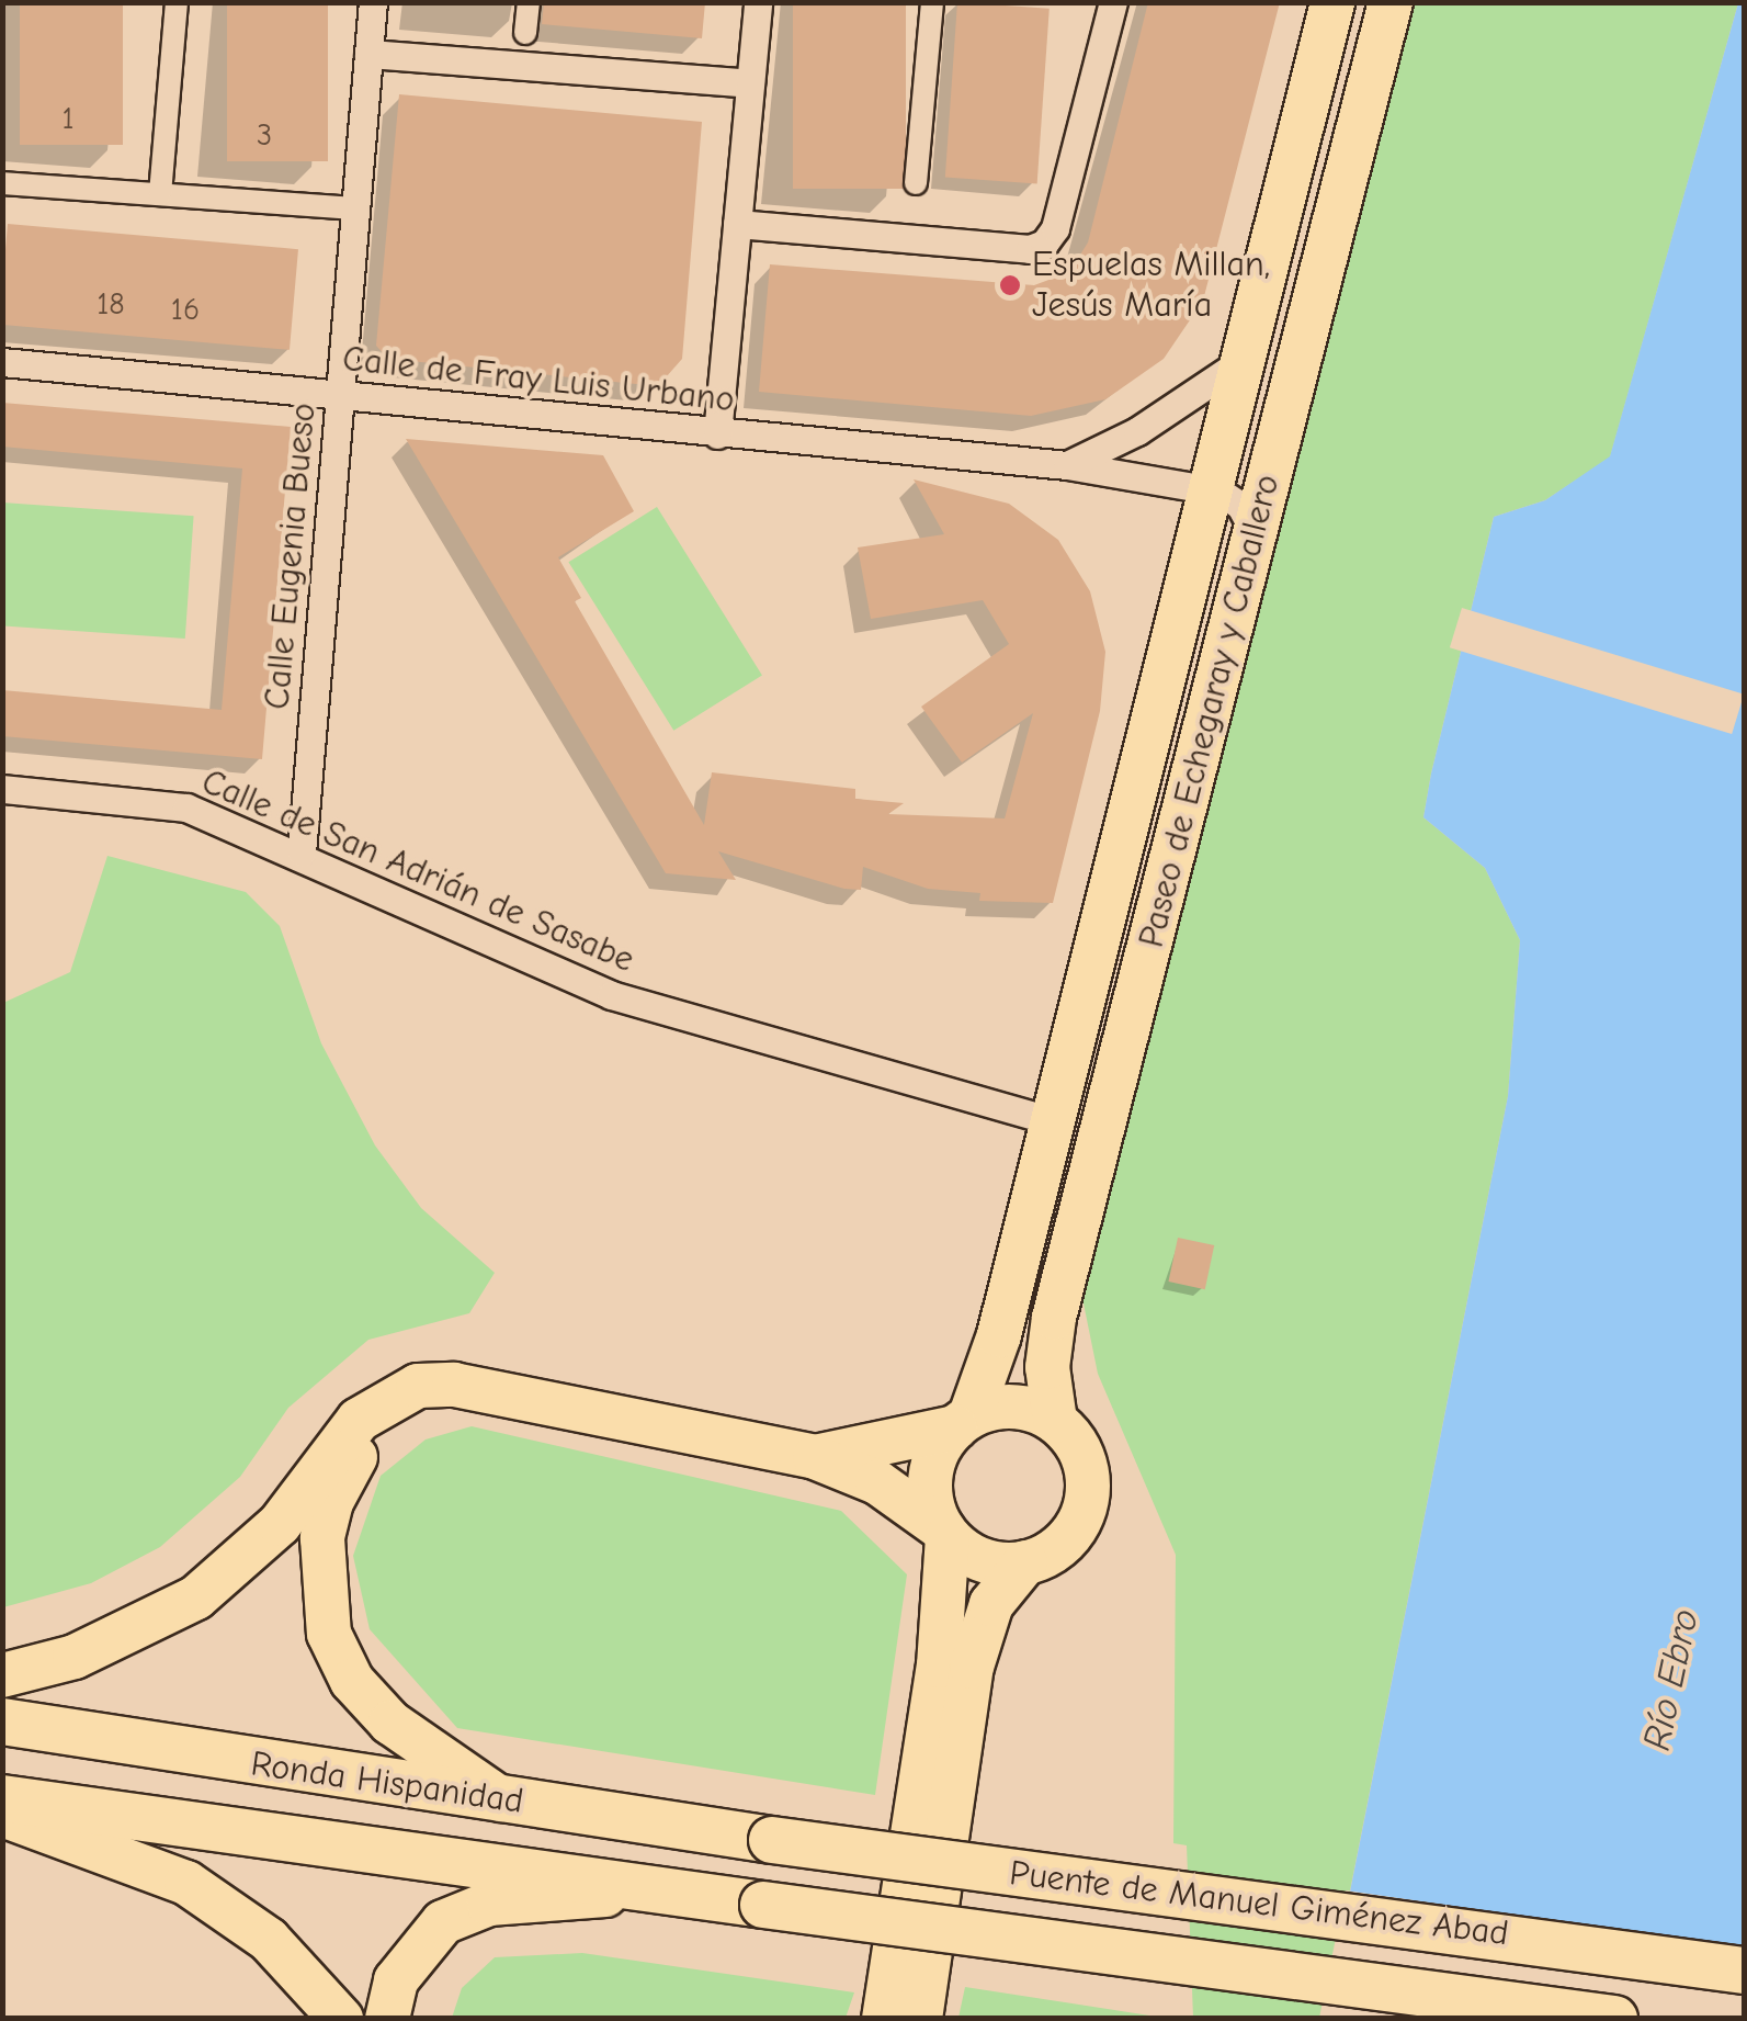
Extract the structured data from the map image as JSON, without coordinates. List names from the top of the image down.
{
  "streets": {
    "highway": ["Ronda Hispanidad", "Puente de Manuel Giménez Abad"],
    "main road": ["Paseo de Echegaray y Caballero"],
    "street": ["Calle de Fray Luis Urbano", "Calle Eugenia Bueso", "Calle de San Adrián de Sasabe"]
  },
  "crossings": [
    ["Calle de Fray Luis Urbano", "Calle Eugenia Bueso"],
    ["Calle de Fray Luis Urbano", "Paseo de Echegaray y Caballero"],
    ["Calle Eugenia Bueso", "Calle de San Adrián de Sasabe"],
    ["Paseo de Echegaray y Caballero", "Calle de San Adrián de Sasabe"],
    ["Ronda Hispanidad", "Puente de Manuel Giménez Abad"]
  ],
  "water": ["Río Ebro"],
  "places": ["Espuelas Millan, Jesús María"],
  "house_numbers": [
    "1",
    "3",
    "18",
    "16"
  ]
}
